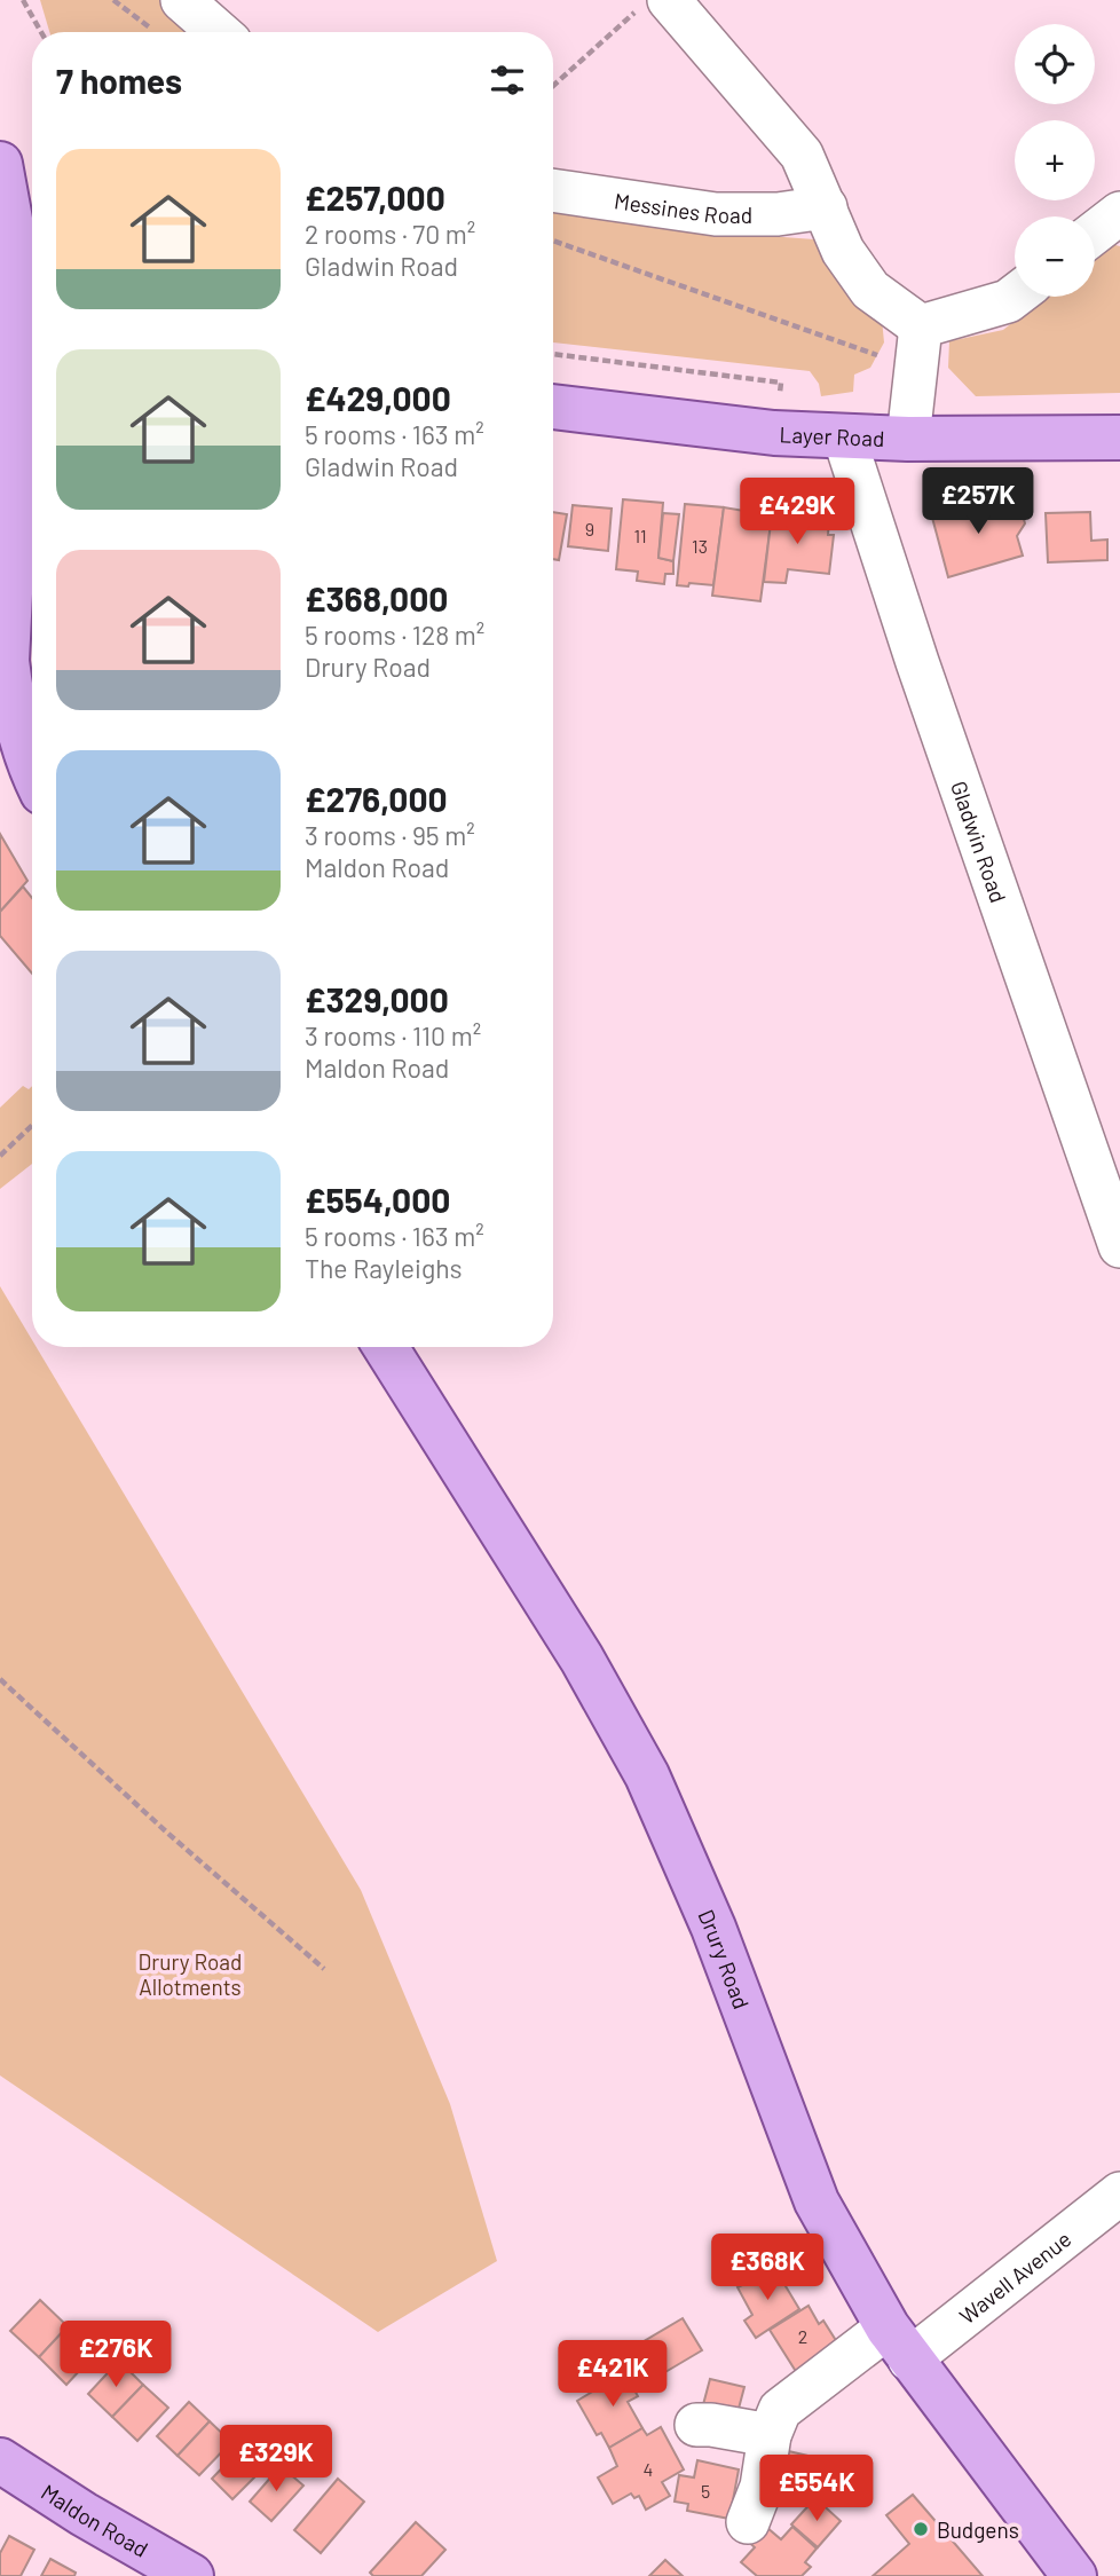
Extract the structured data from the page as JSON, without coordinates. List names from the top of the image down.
{
  "streets": {
    "main road": ["Layer Road", "Drury Road", "Maldon Road"],
    "street": ["Messines Road", "Gladwin Road", "Wavell Avenue"]
  },
  "crossings": [
    ["Layer Road", "Gladwin Road"],
    ["Drury Road", "Wavell Avenue"]
  ],
  "parks": ["Drury Road Allotments"],
  "places": ["Budgens"],
  "house_numbers": [
    "9",
    "11",
    "13",
    "2",
    "4",
    "5"
  ],
  "page": {
    "map_buttons": ["+", "−"],
    "heading": "7 homes",
    "list": [
      {
        "name": "£257,000",
        "note": "2 rooms · 70 m² · Gladwin Road"
      },
      {
        "name": "£429,000",
        "note": "5 rooms · 163 m² · Gladwin Road"
      },
      {
        "name": "£368,000",
        "note": "5 rooms · 128 m² · Drury Road"
      },
      {
        "name": "£276,000",
        "note": "3 rooms · 95 m² · Maldon Road"
      },
      {
        "name": "£329,000",
        "note": "3 rooms · 110 m² · Maldon Road"
      },
      {
        "name": "£554,000",
        "note": "5 rooms · 163 m² · The Rayleighs"
      }
    ],
    "price": [
      "£257K",
      "£429K",
      "£368K",
      "£276K",
      "£421K",
      "£329K",
      "£554K"
    ]
  }
}
